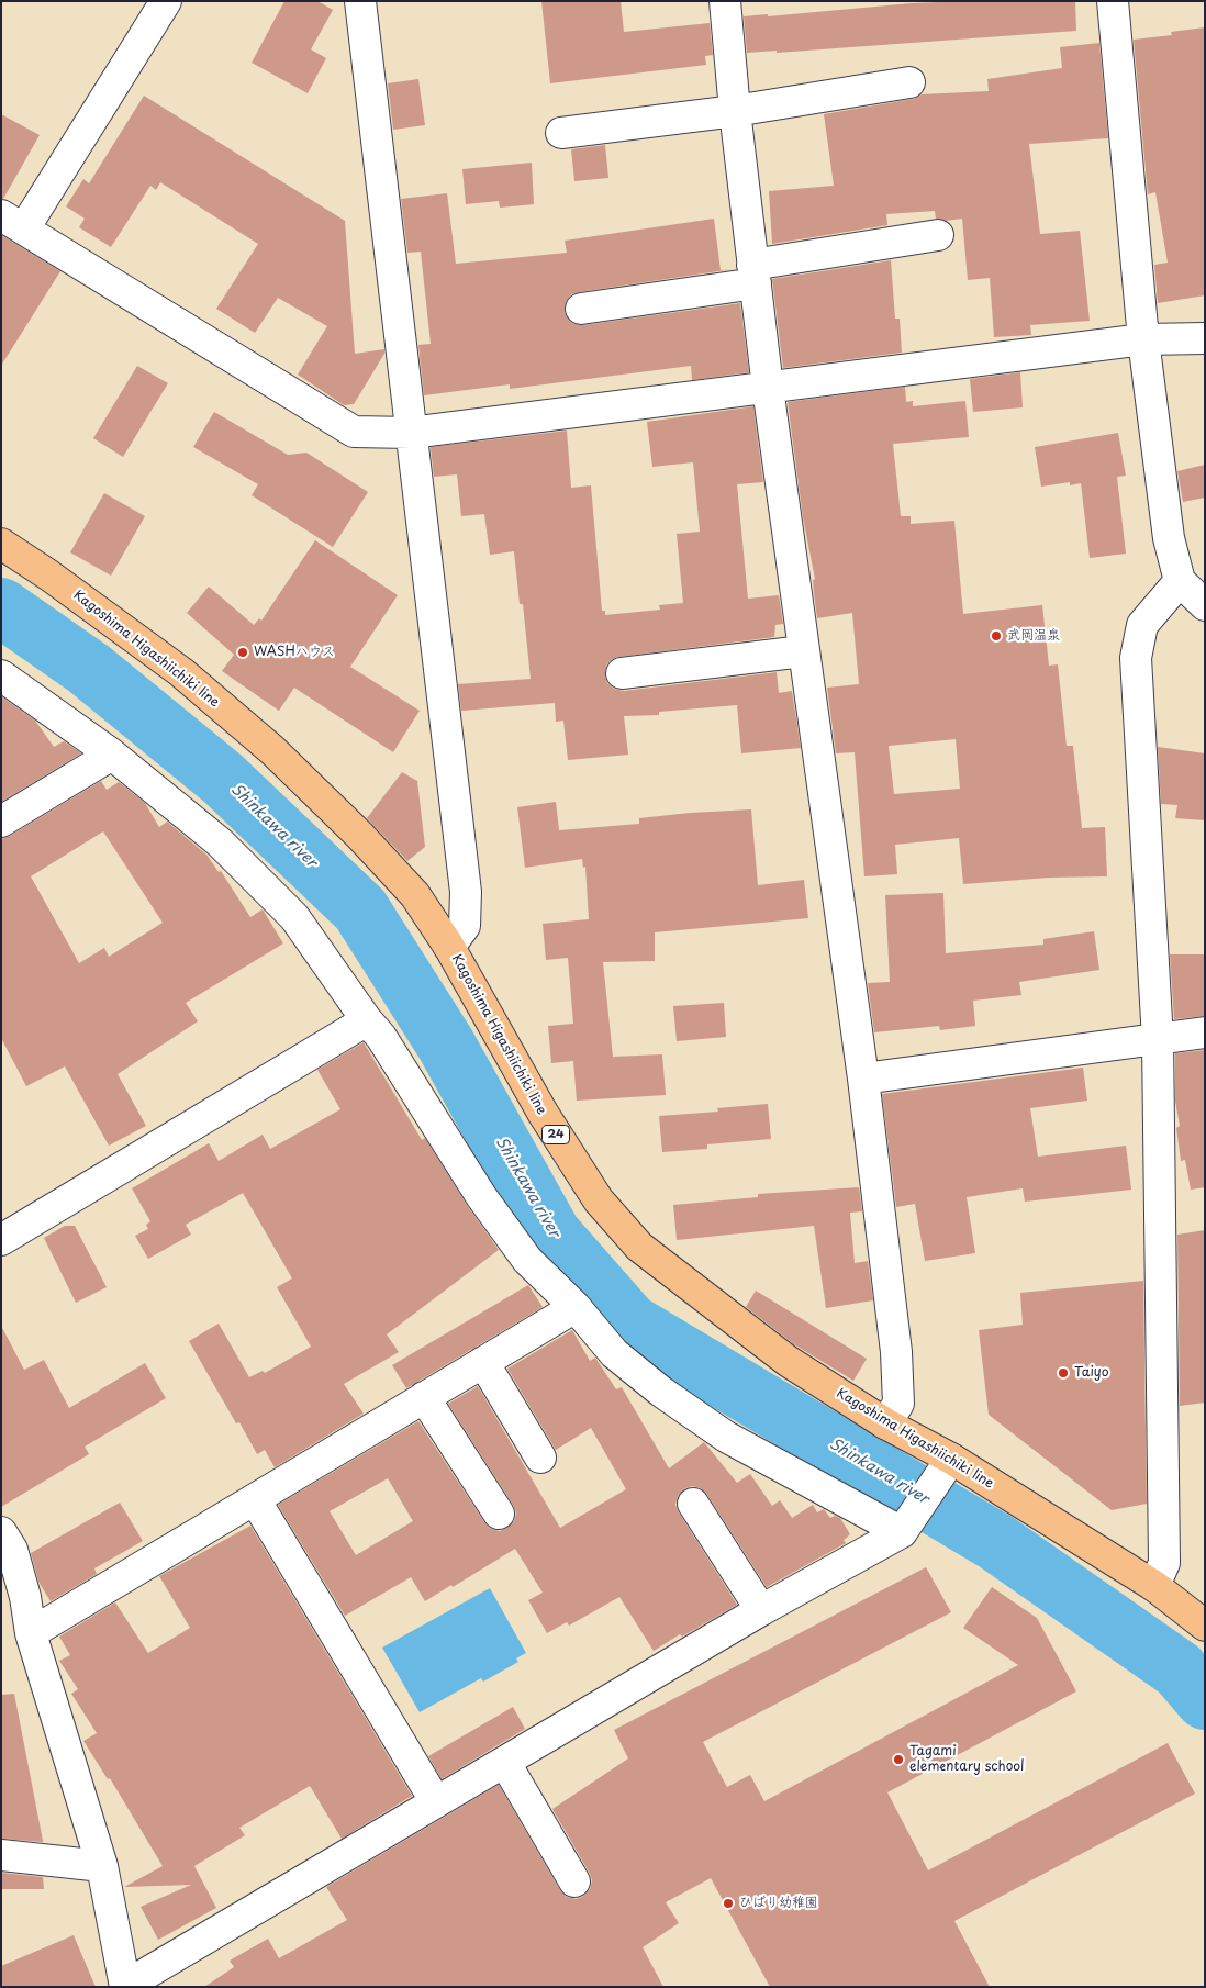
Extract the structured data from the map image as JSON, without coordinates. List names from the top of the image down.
{
  "streets": {
    "main road": ["Kagoshima Higashiichiki line", "24"]
  },
  "water": ["Shinkawa river"],
  "places": [
    "武岡温泉",
    "WASHハウス",
    "Taiyo",
    "Tagami elementary school",
    "ひばり幼稚園"
  ]
}
